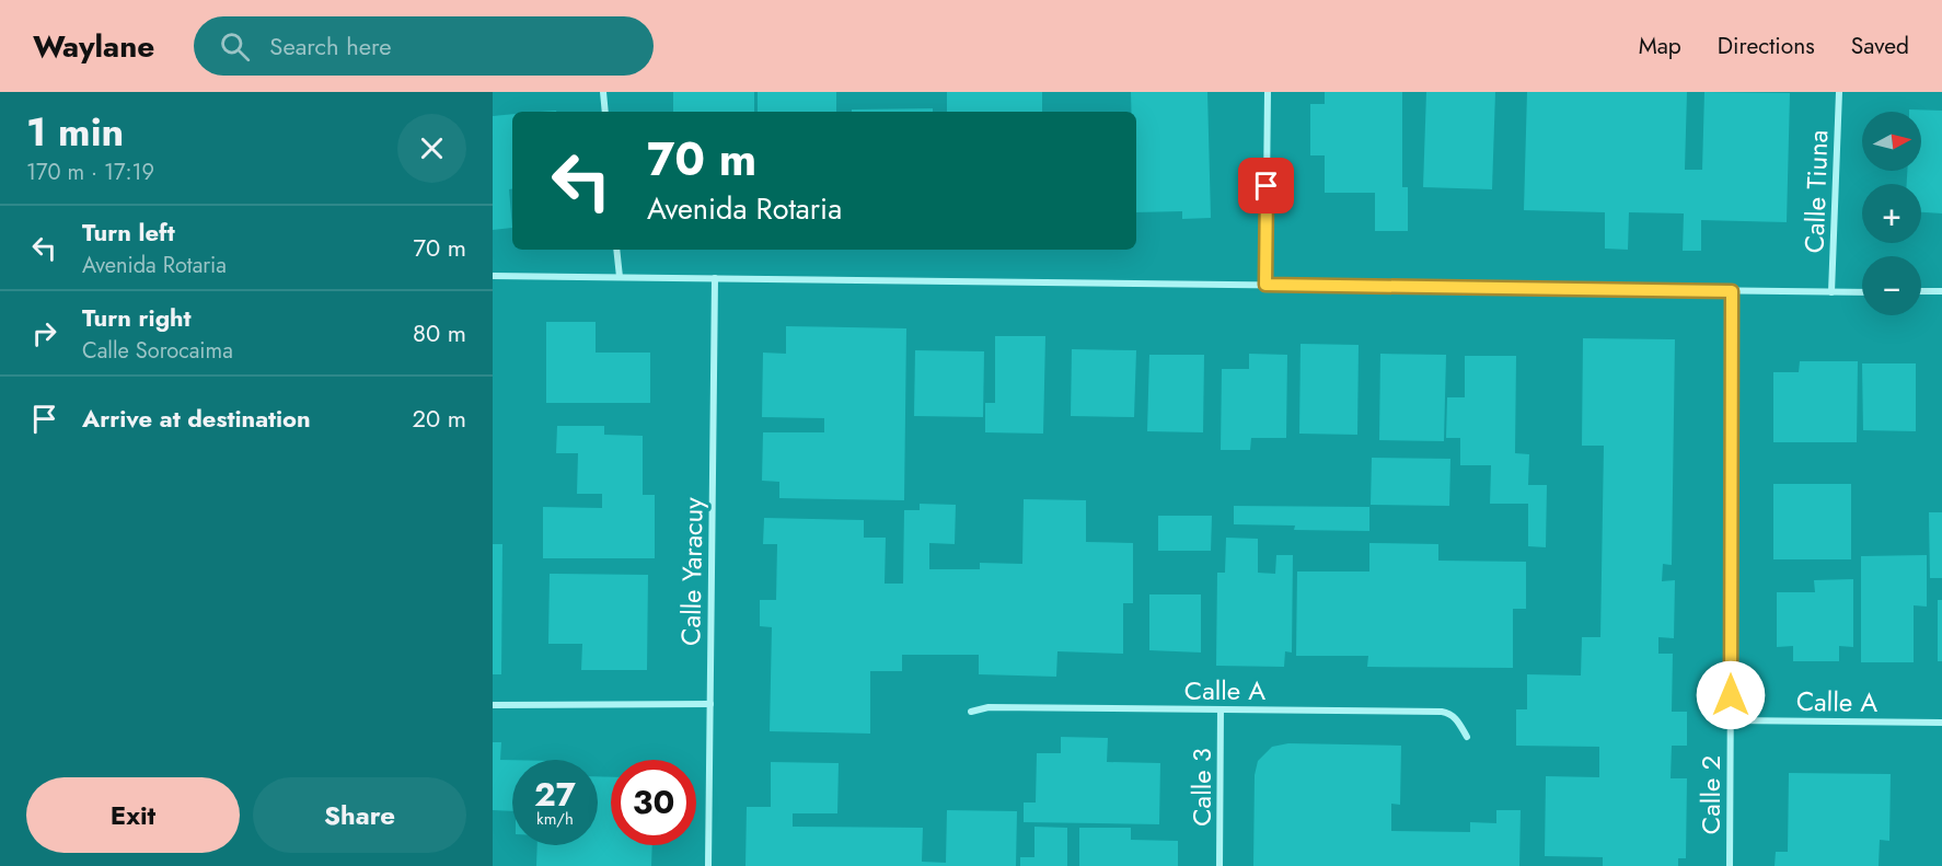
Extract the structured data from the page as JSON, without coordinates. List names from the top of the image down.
{
  "streets": {
    "street": [
      "Calle Tiuna",
      "Calle Yaracuy",
      "Calle A",
      "Calle 3",
      "Calle 2"
    ]
  },
  "crossings": [
    ["Calle A", "Calle 3"],
    ["Calle A", "Calle 2"]
  ],
  "north": "right",
  "page": {
    "header": "Waylane",
    "search": "Search here",
    "nav": ["Map", "Directions", "Saved"],
    "heading": ["1 min", "170 m · 17:19"],
    "map_buttons": ["+", "−"],
    "turn": ["70 m", "Avenida Rotaria"],
    "list": [
      {
        "name": "Turn left",
        "note": "Avenida Rotaria",
        "value": "70 m"
      },
      {
        "name": "Turn right",
        "note": "Calle Sorocaima",
        "value": "80 m"
      },
      {
        "name": "Arrive at destination",
        "value": "20 m"
      }
    ],
    "speed": "27 km/h",
    "limit": "30",
    "buttons": ["Exit", "Share"]
  }
}
